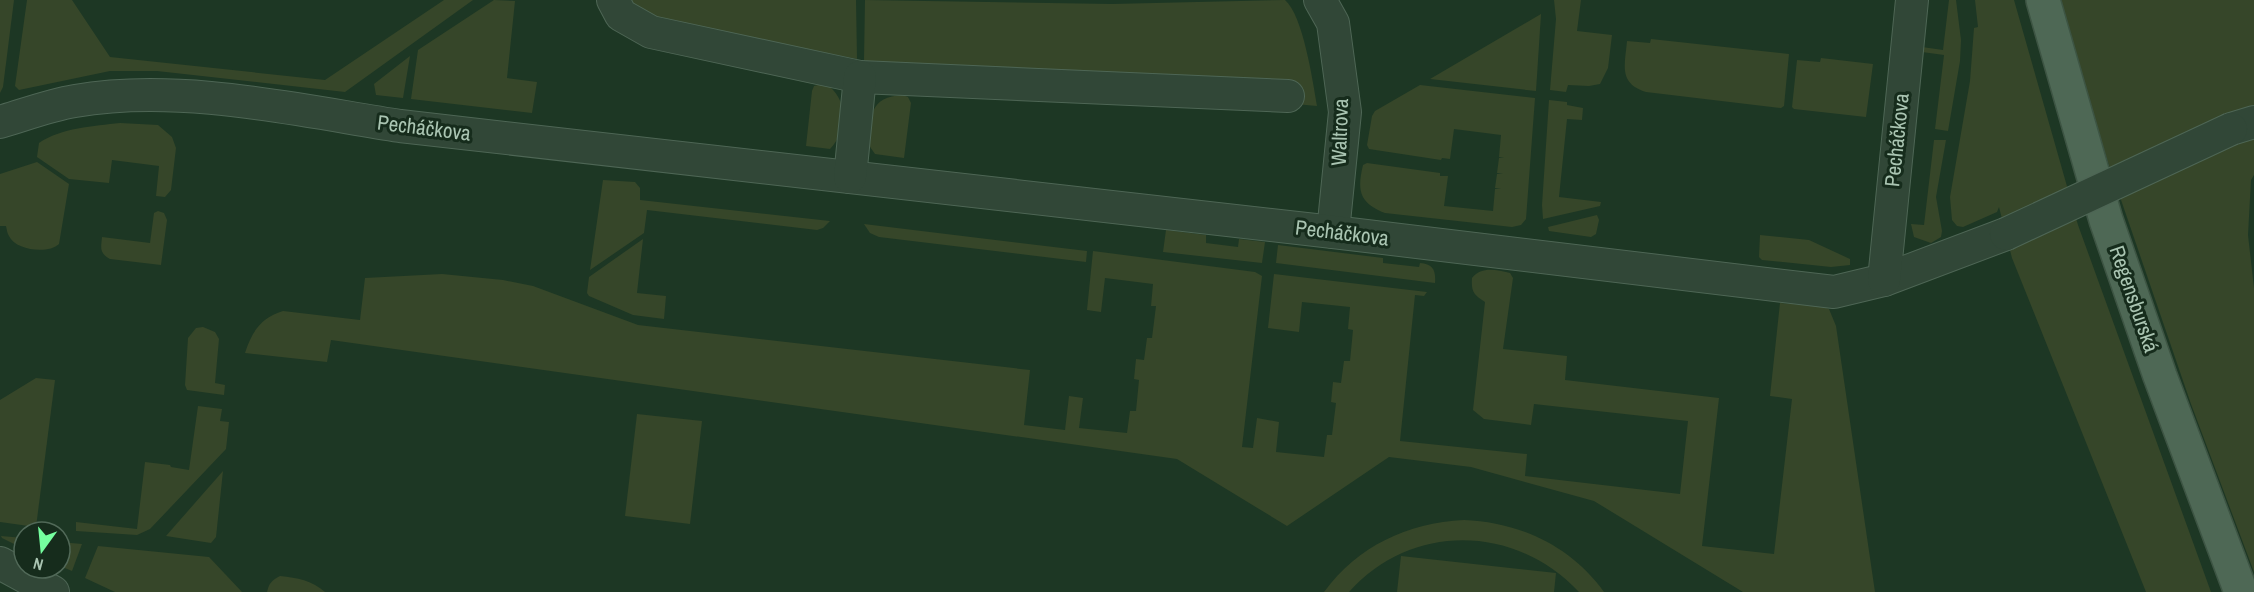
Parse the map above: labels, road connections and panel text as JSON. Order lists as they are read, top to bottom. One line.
{"streets":{"main road":["Regensburská"],"street":["Pecháčkova","Waltrova"]},"crossings":[["Pecháčkova","Waltrova"]],"north":"bottom"}
